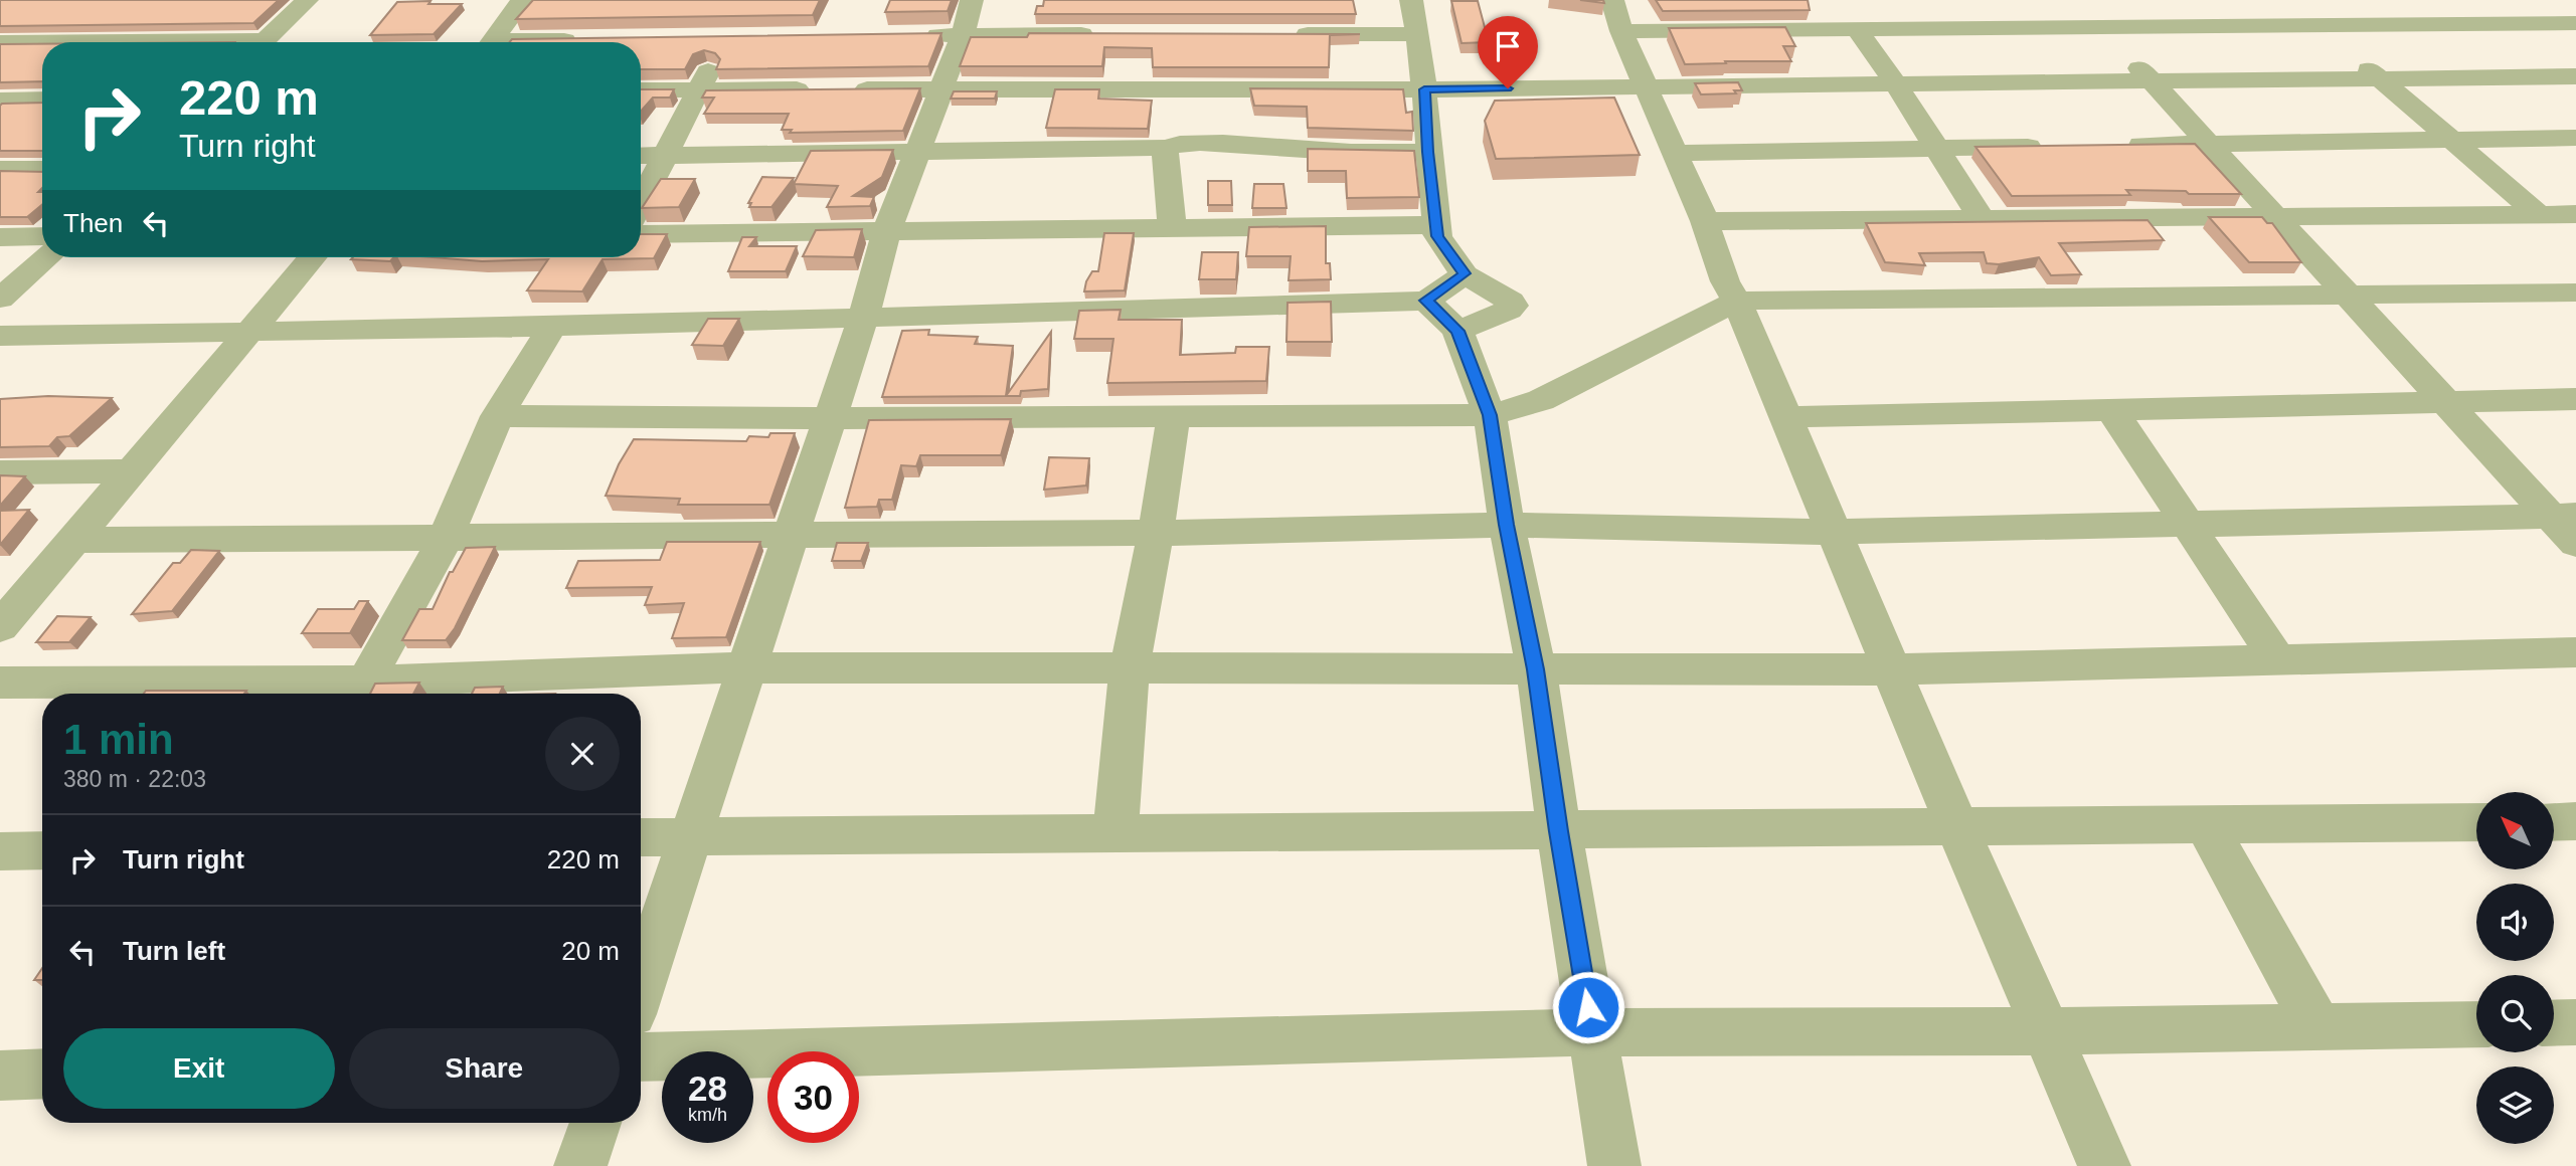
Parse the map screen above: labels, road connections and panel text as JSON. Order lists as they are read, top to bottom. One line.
{"north":"top left","page":{"turn":["220 m","Turn right"],"then":"Then","heading":["1 min","380 m · 22:03"],"list":[{"name":"Turn right","value":"220 m"},{"name":"Turn left","value":"20 m"}],"buttons":["Exit","Share"],"speed":"28 km/h","limit":"30"}}
